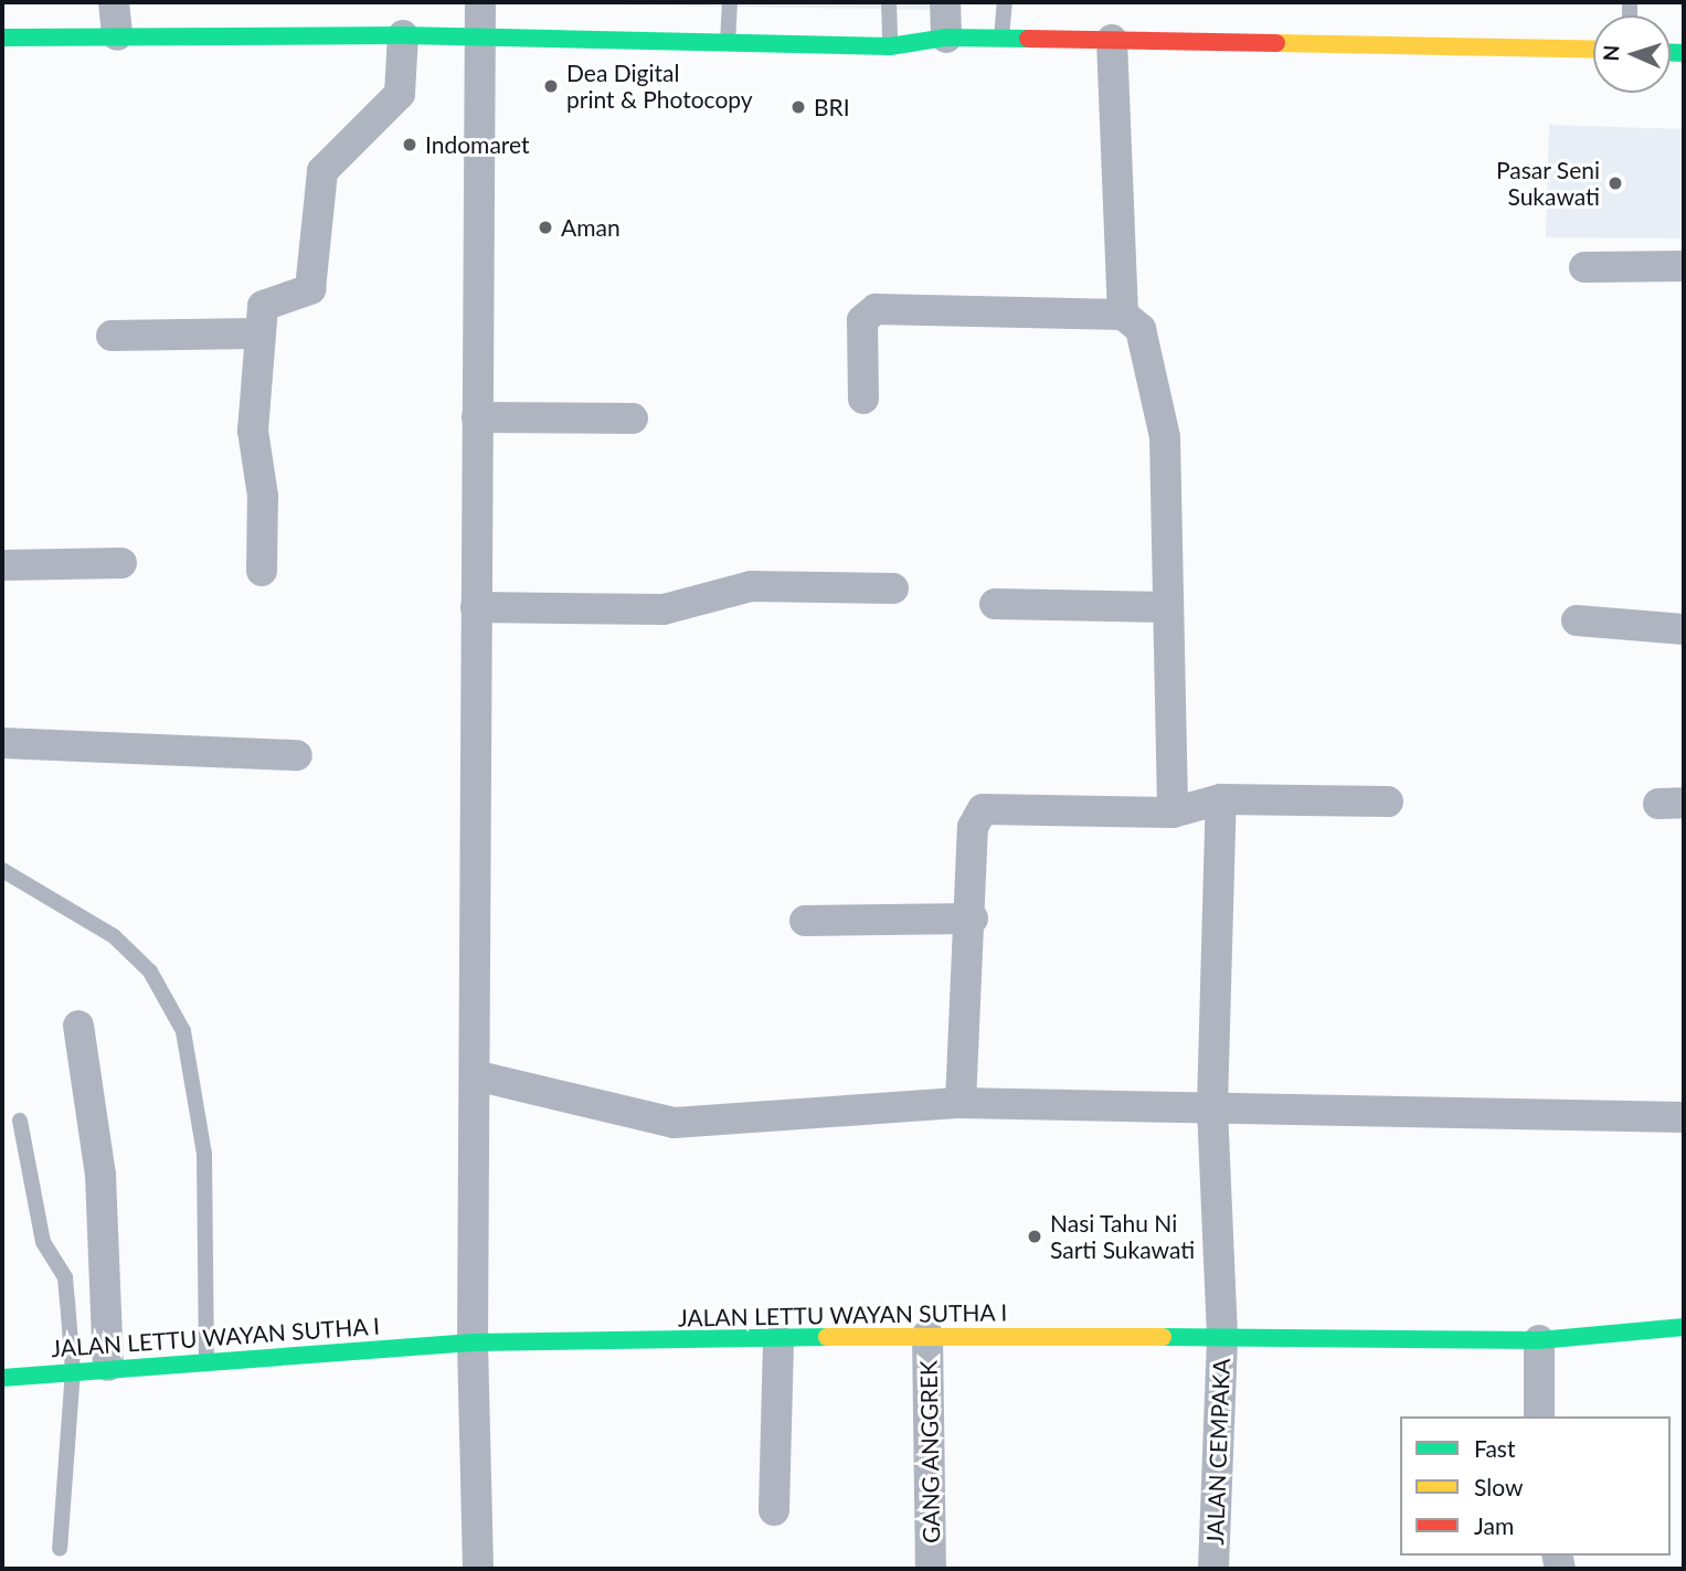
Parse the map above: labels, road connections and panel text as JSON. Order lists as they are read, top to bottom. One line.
{"streets":{"main road":["JALAN LETTU WAYAN SUTHA I"],"street":["GANG ANGGREK","JALAN CEMPAKA"]},"crossings":[["JALAN LETTU WAYAN SUTHA I","GANG ANGGREK"],["JALAN LETTU WAYAN SUTHA I","JALAN CEMPAKA"]],"places":["Dea Digital print & Photocopy","BRI","Indomaret","Pasar Seni Sukawati","Aman","Nasi Tahu Ni Sarti Sukawati"],"legend":["Fast","Slow","Jam"],"north":"left"}
